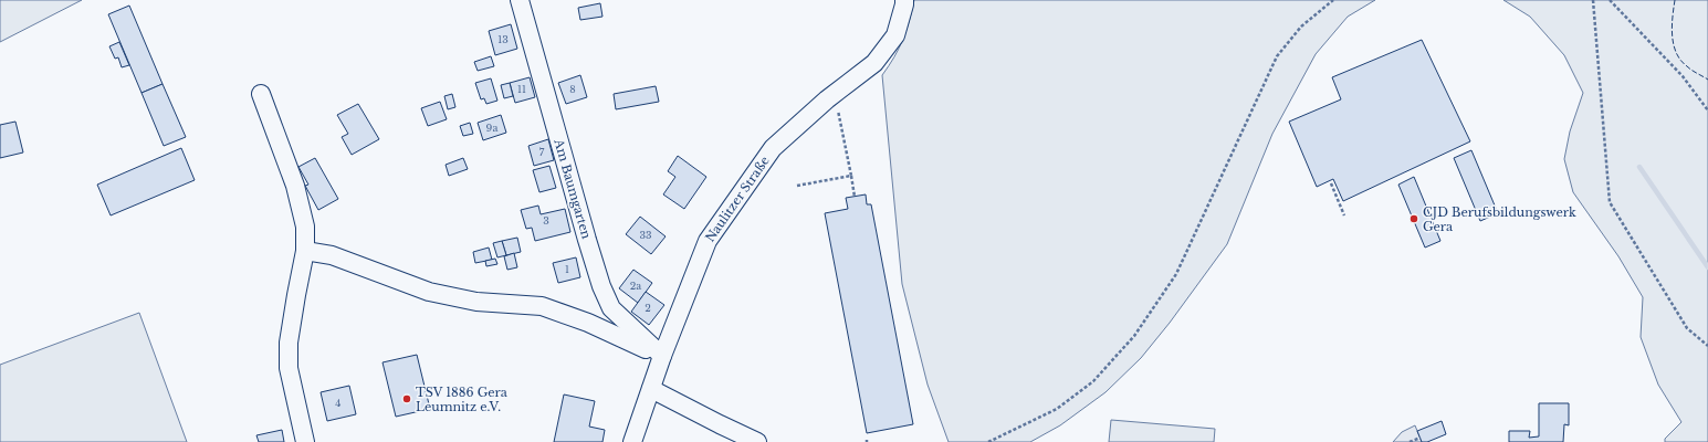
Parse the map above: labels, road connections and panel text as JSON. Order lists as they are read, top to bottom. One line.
{"streets":{"street":["Am Baumgarten","Naulitzer Straße"]},"crossings":[["Am Baumgarten","Naulitzer Straße"]],"places":["CJD Berufsbildungswerk Gera","TSV 1886 Gera Leumnitz e.V."],"house_numbers":["13","11","8","9a","7","3","33","1","2a","2","4"]}
